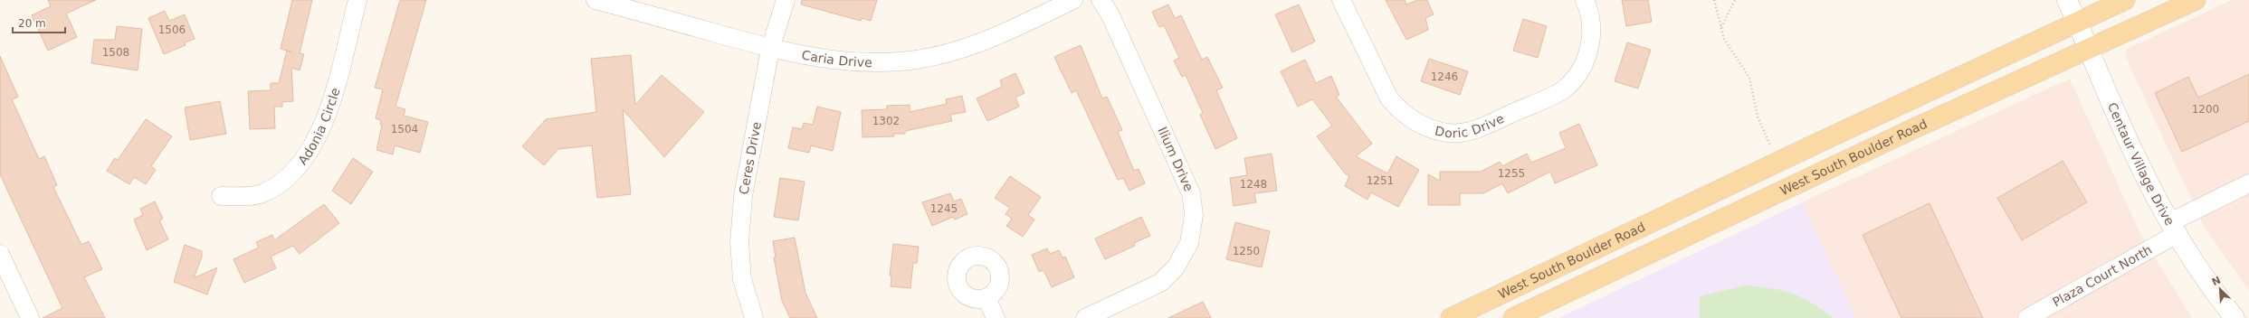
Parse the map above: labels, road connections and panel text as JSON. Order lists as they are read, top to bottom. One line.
{"streets":{"main road":["West South Boulder Road"],"street":["Caria Drive","Doric Drive","Adonia Circle","Ceres Drive","Ilium Drive","Centaur Village Drive","Plaza Court North"]},"crossings":[["Caria Drive","Ceres Drive"],["West South Boulder Road","Centaur Village Drive"],["Centaur Village Drive","Plaza Court North"]],"house_numbers":["1506","1508","1246","1200","1302","1504","1255","1251","1248","1245","1250"],"scale_bar":"20 m","north":"top left"}
